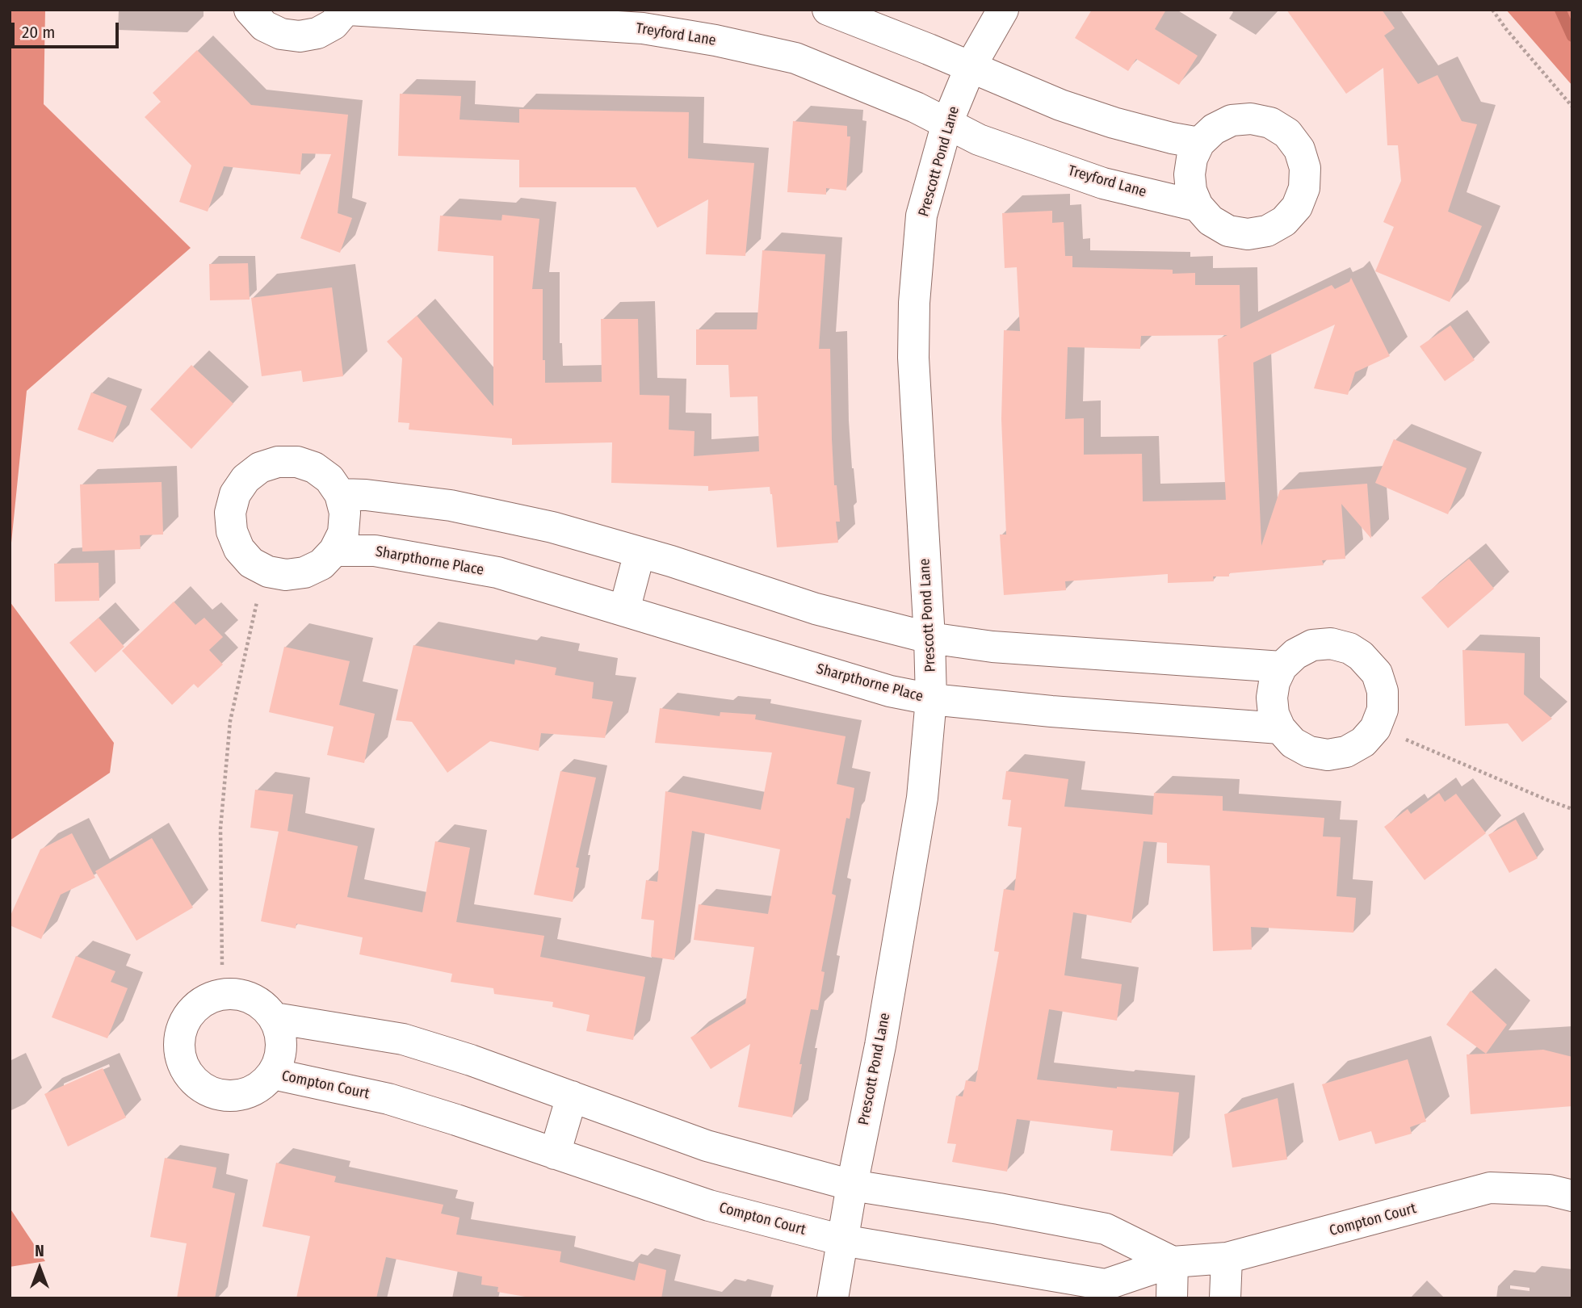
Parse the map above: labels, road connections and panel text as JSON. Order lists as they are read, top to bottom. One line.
{"streets":{"street":["Treyford Lane","Prescott Pond Lane","Sharpthorne Place","Compton Court"]},"crossings":[["Treyford Lane","Prescott Pond Lane"],["Prescott Pond Lane","Sharpthorne Place"],["Prescott Pond Lane","Compton Court"]],"scale_bar":"20 m","north":"top"}
